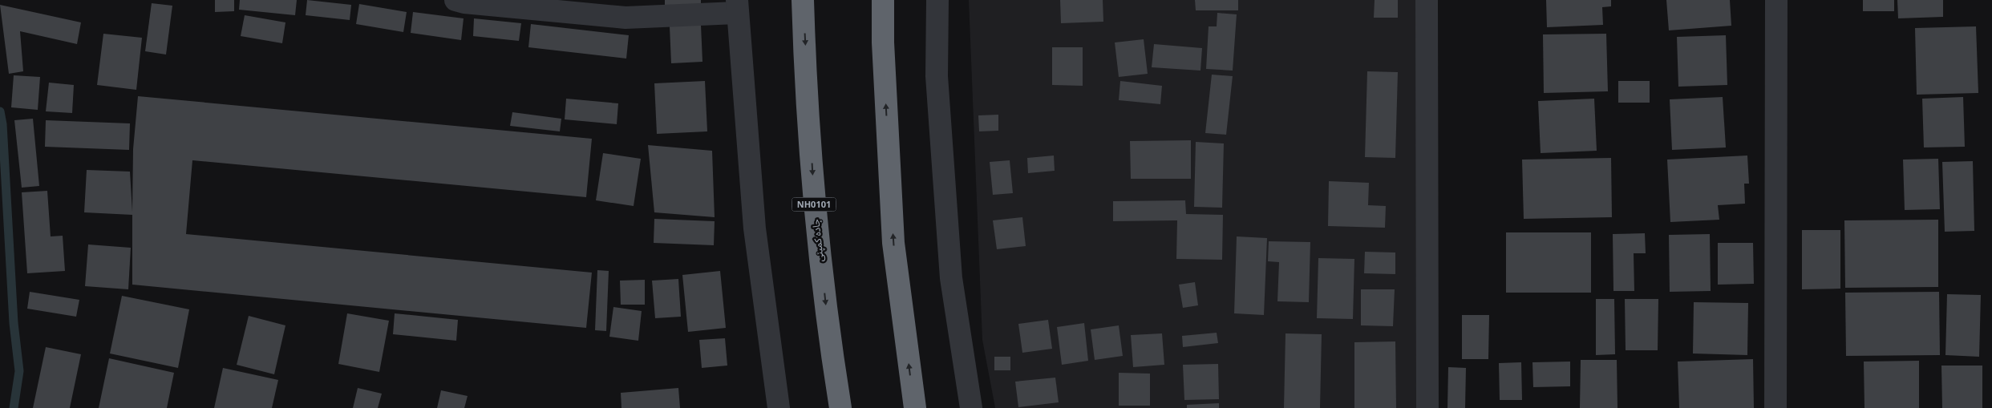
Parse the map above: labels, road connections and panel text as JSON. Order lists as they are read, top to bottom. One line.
{"streets":{"highway":["NH0101","جاده کمپنی"]}}
